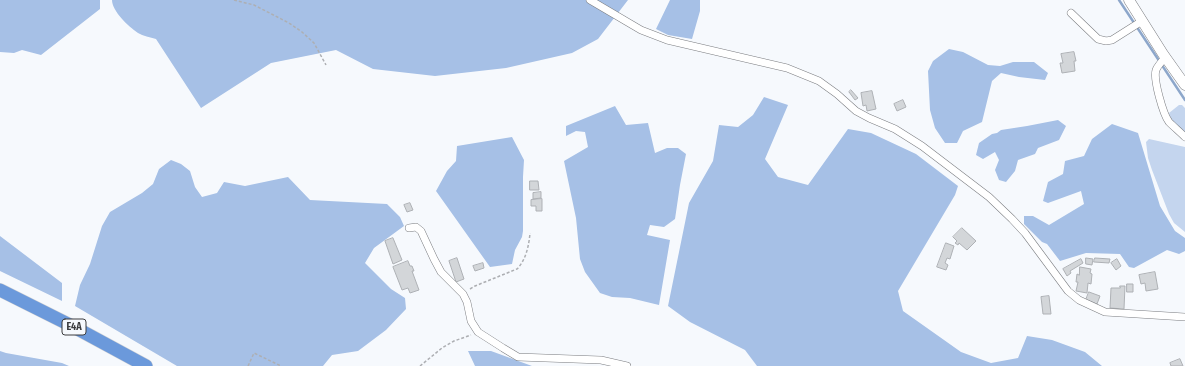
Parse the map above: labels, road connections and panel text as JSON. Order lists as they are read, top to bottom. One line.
{"streets":{"highway":["E4A"]}}
